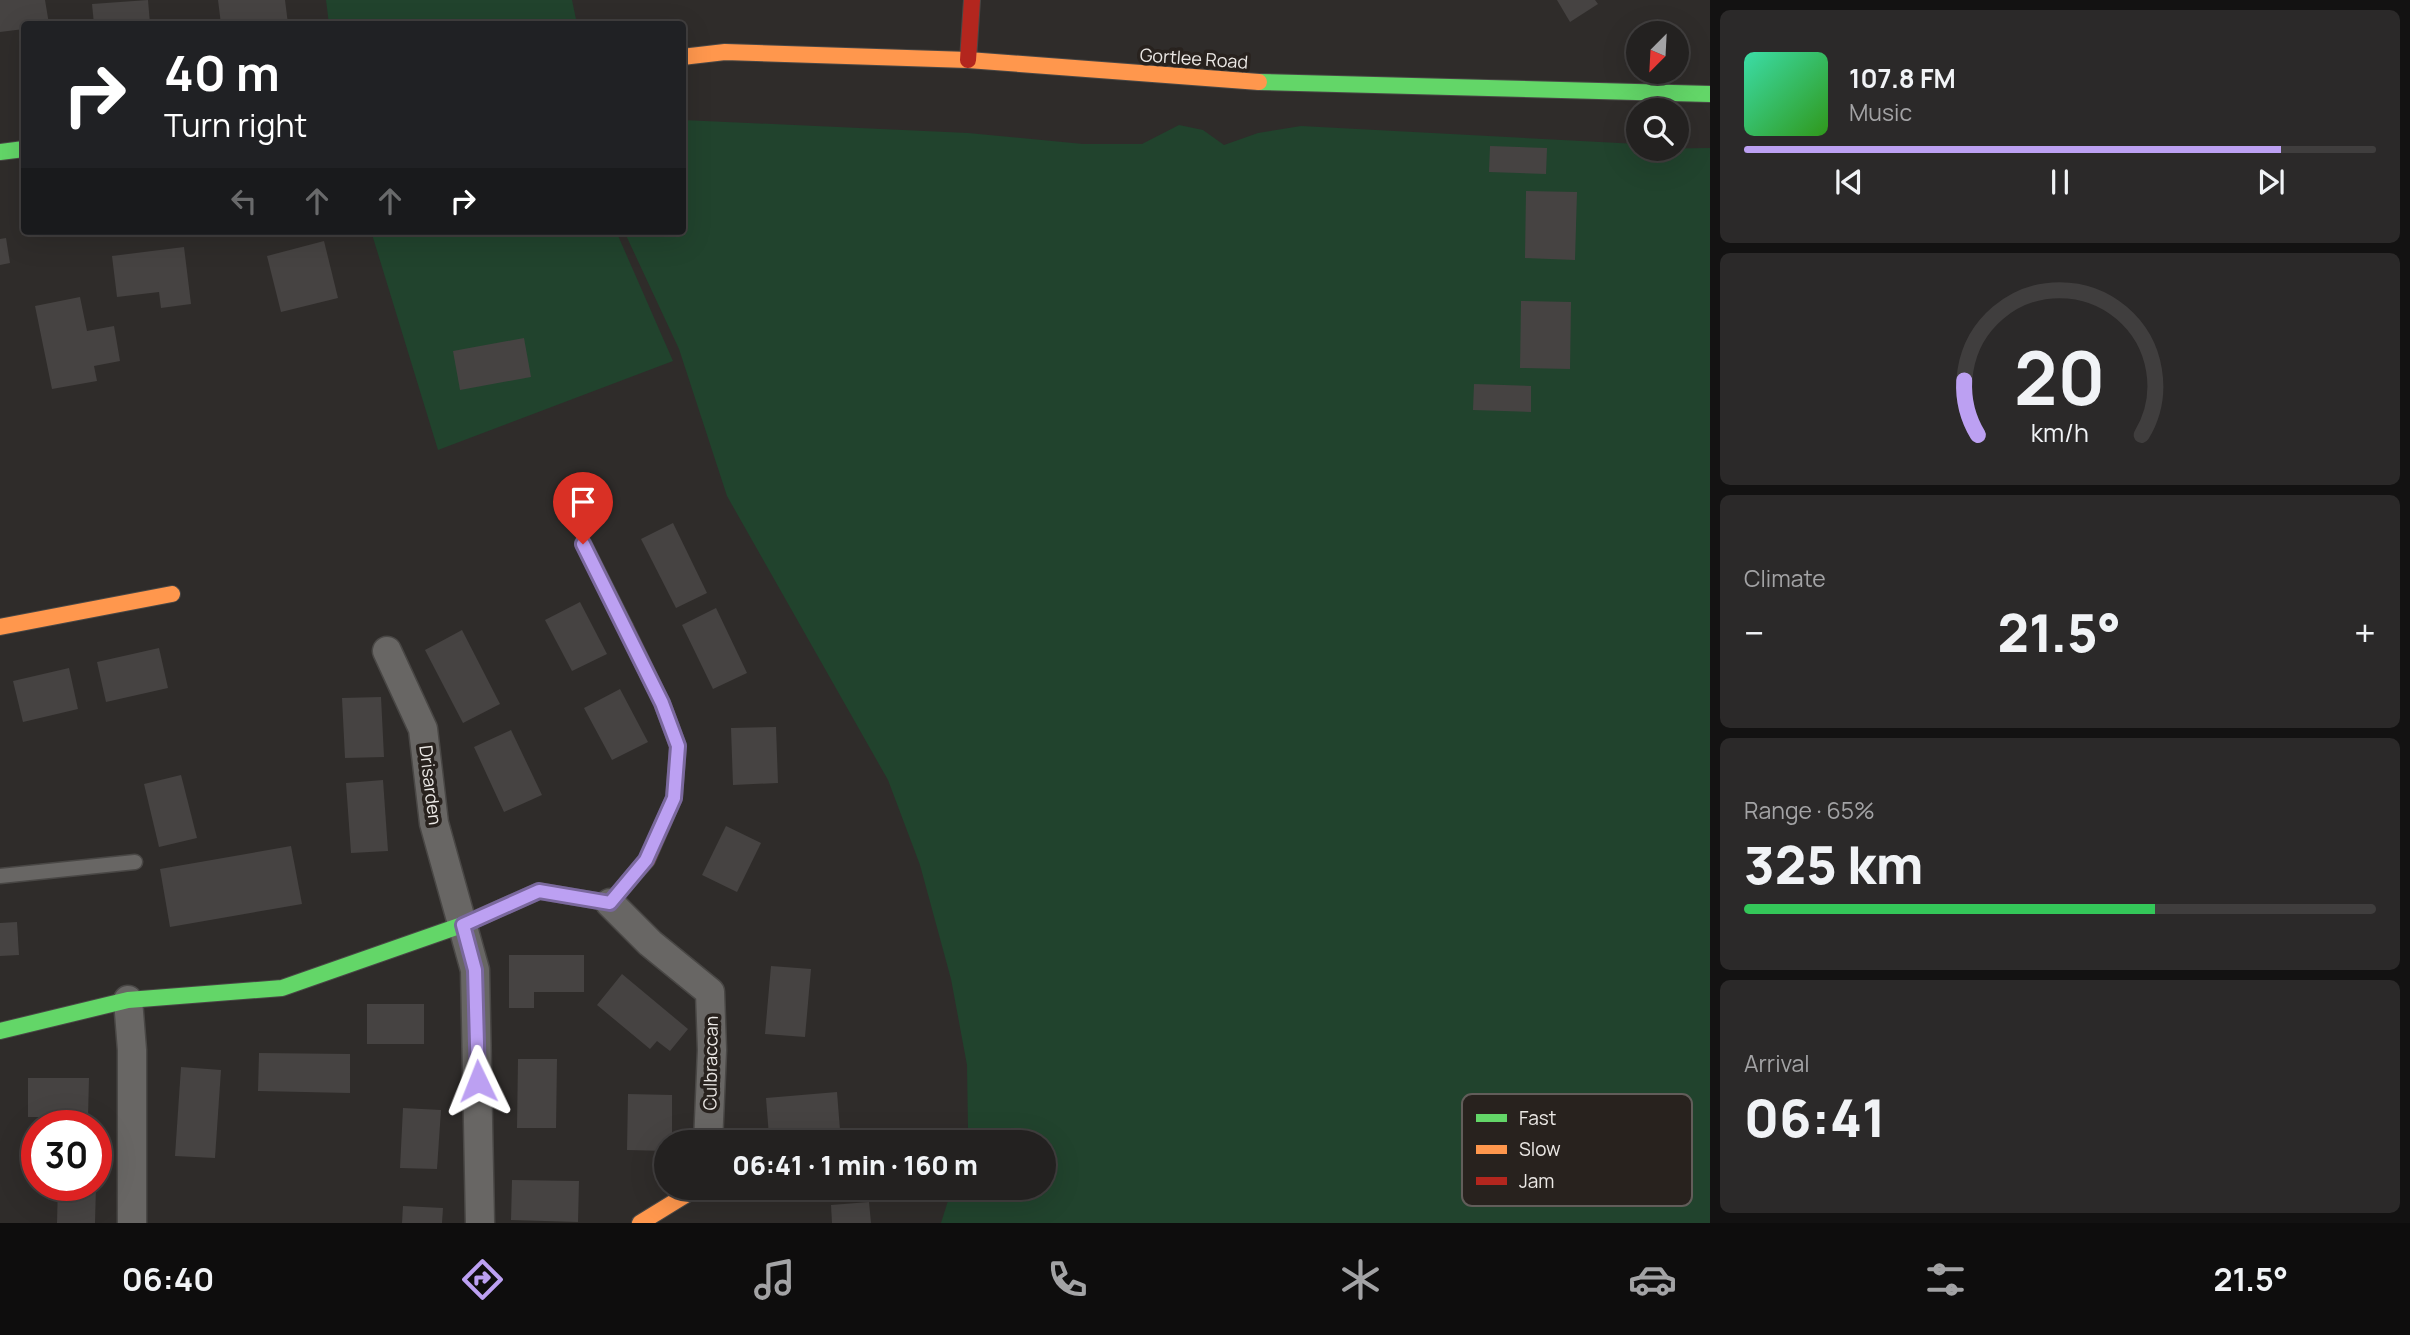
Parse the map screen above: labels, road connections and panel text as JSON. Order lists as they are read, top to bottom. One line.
{"streets":{"street":["Gortlee Road","Drisarden","Culbraccan"]},"legend":["Fast","Slow","Jam"],"north":"bottom left","page":{"turn":["40 m","Turn right"],"song":["107.8 FM","Music"],"tile":["Climate",["Range · 65%","325 km"],["Arrival","06:41"]],"heat":["−","21.5°","+"],"limit":"30","trip":"06:41 · 1 min · 160 m","tabs":["06:40","21.5°"],"gauge":["20","km/h"]}}
